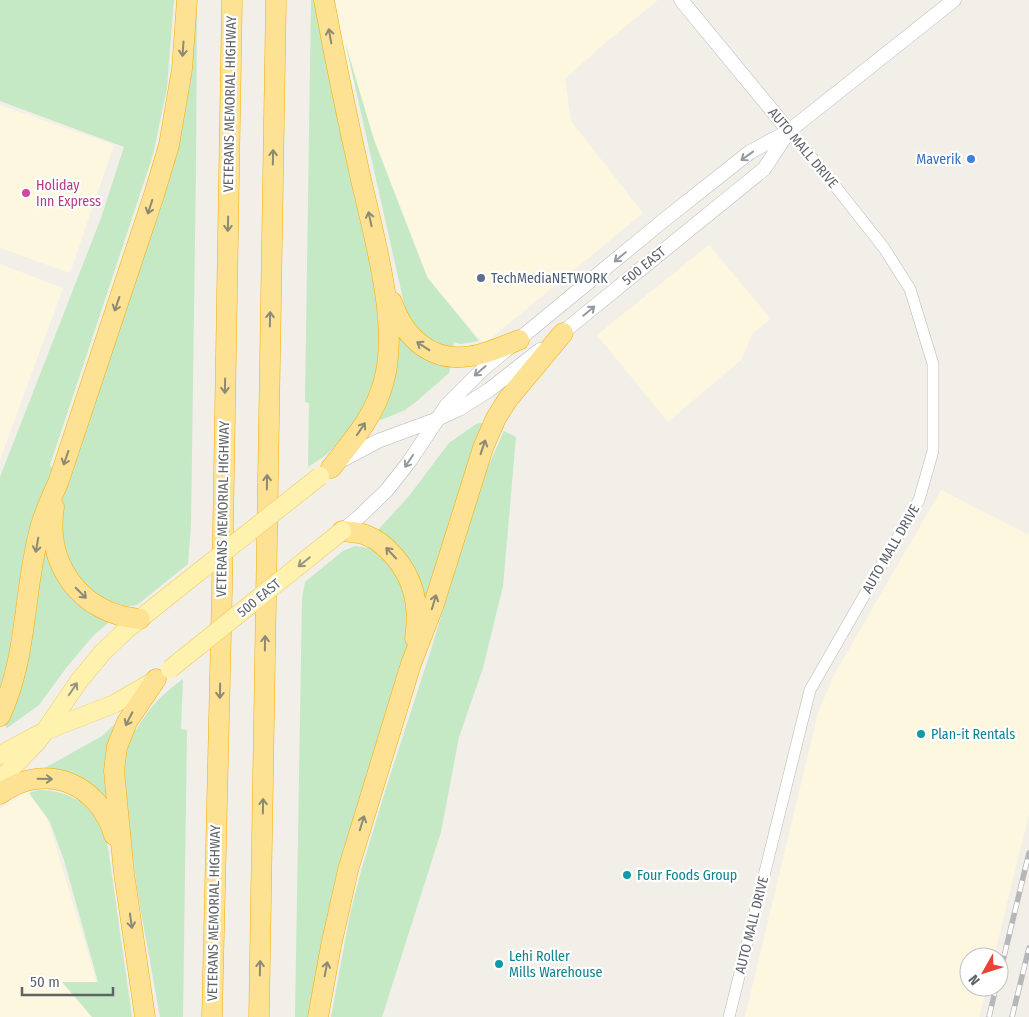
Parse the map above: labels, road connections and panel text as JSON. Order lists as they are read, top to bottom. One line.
{"streets":{"highway":["VETERANS MEMORIAL HIGHWAY"],"main road":["500 EAST"],"street":["AUTO MALL DRIVE"]},"crossings":[["AUTO MALL DRIVE","500 EAST"]],"places":["Maverik","Holiday Inn Express","TechMediaNETWORK","Plan-it Rentals","Four Foods Group","Lehi Roller Mills Warehouse"],"scale_bar":"50 m","north":"bottom left"}
